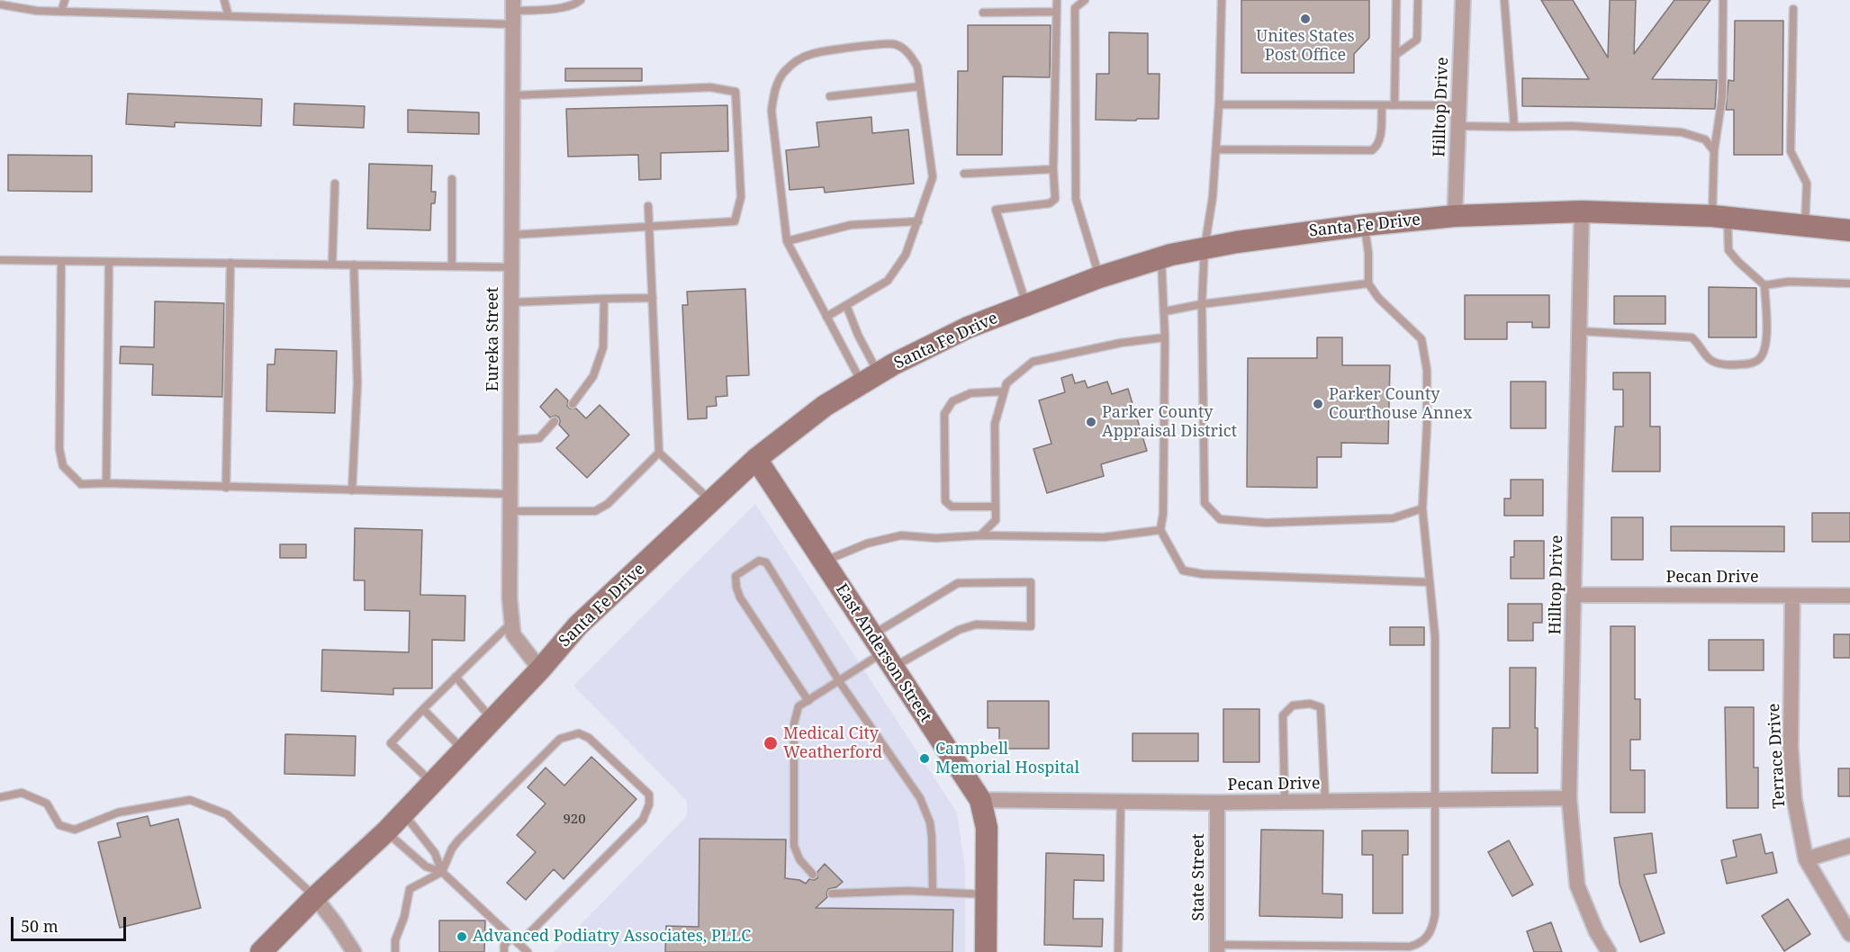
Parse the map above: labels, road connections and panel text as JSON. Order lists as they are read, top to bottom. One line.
{"streets":{"main road":["Santa Fe Drive","East Anderson Street"],"street":["Hilltop Drive","Eureka Street","Pecan Drive","Terrace Drive","State Street"]},"crossings":[["Hilltop Drive","Santa Fe Drive"],["Hilltop Drive","Pecan Drive"],["Santa Fe Drive","Eureka Street"],["Santa Fe Drive","East Anderson Street"],["Pecan Drive","East Anderson Street"],["Pecan Drive","Terrace Drive"],["Pecan Drive","State Street"]],"places":["Unites States Post Office","Parker County Courthouse Annex","Parker County Appraisal District","Medical City Weatherford","Campbell Memorial Hospital","Advanced Podiatry Associates, PLLC"],"house_numbers":["920"],"scale_bar":"50 m"}
